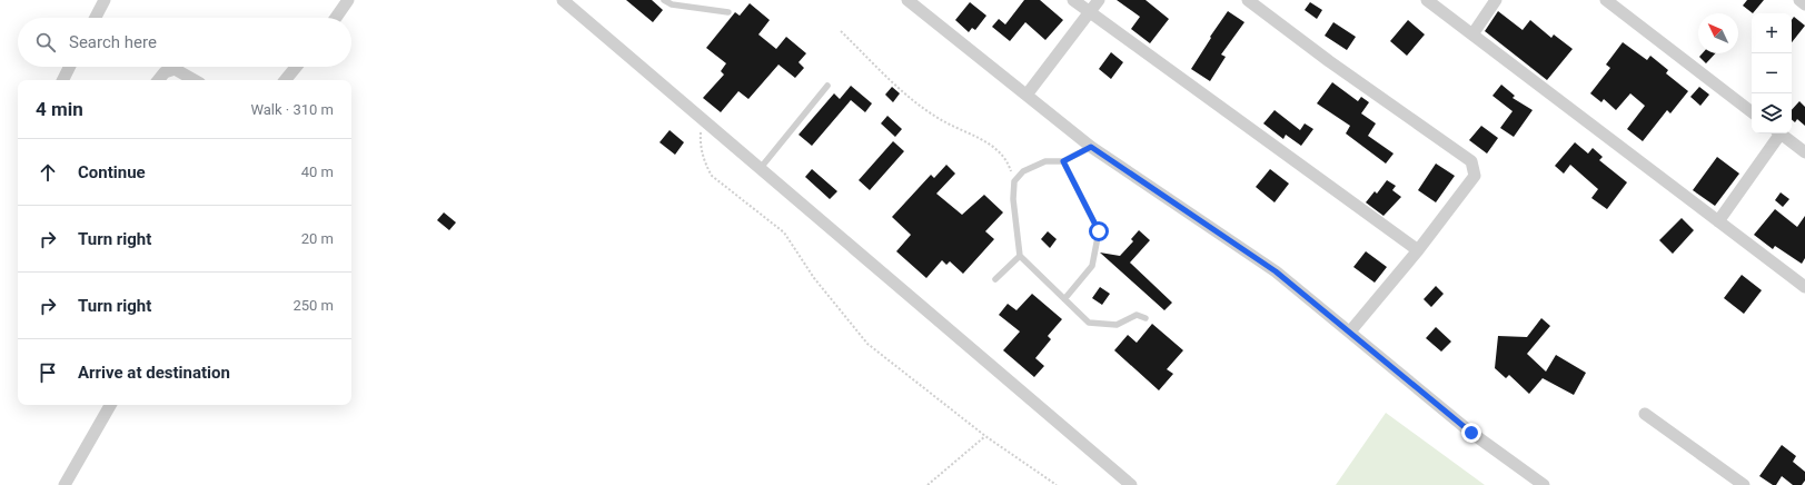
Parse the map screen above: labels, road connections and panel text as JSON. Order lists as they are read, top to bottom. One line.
{"north":"top left","page":{"map_buttons":["+","−"],"search":"Search here","heading":["4 min","Walk · 310 m"],"list":[["Continue","40 m"],["Turn right","20 m"],["Turn right","250 m"],"Arrive at destination"]}}
